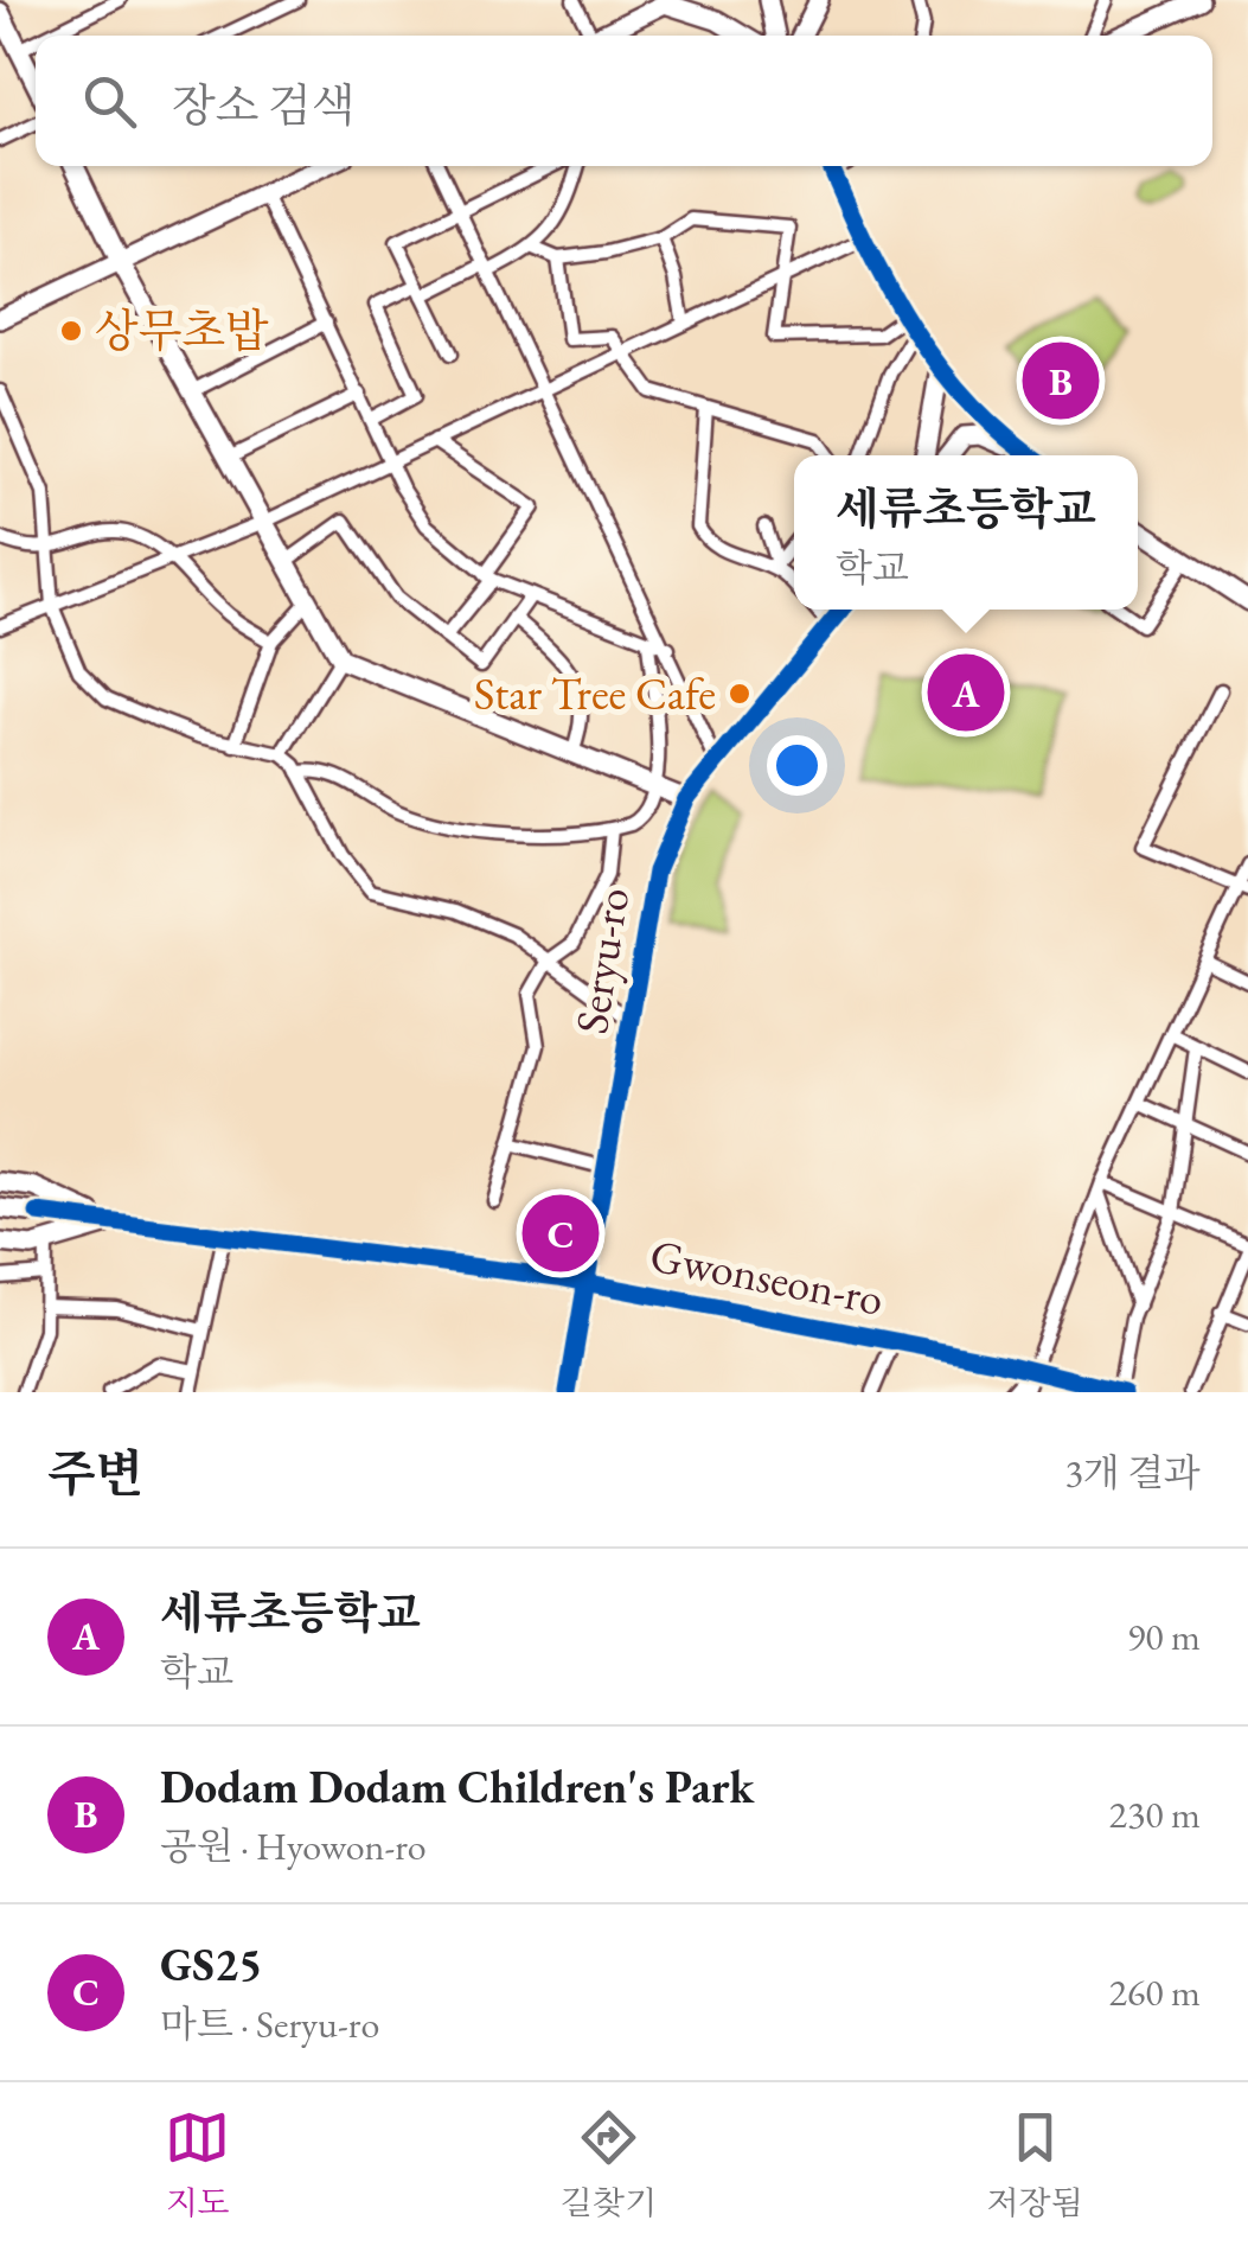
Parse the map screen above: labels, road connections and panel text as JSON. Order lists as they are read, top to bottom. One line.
{"streets":{"street":["Seryu-ro","Gwonseon-ro"]},"crossings":[["Seryu-ro","Gwonseon-ro"]],"places":["상무초밥","Star Tree Cafe"],"page":{"search":"장소 검색","pins":["B","A","C"],"popup":["세류초등학교","학교"],"heading":["주변","3개 결과"],"list":[{"mark":"A","name":"세류초등학교","note":"학교","value":"90 m"},{"mark":"B","name":"Dodam Dodam Children's Park","note":"공원 · Hyowon-ro","value":"230 m"},{"mark":"C","name":"GS25","note":"마트 · Seryu-ro","value":"260 m"}],"nav":["지도","길찾기","저장됨"]}}
